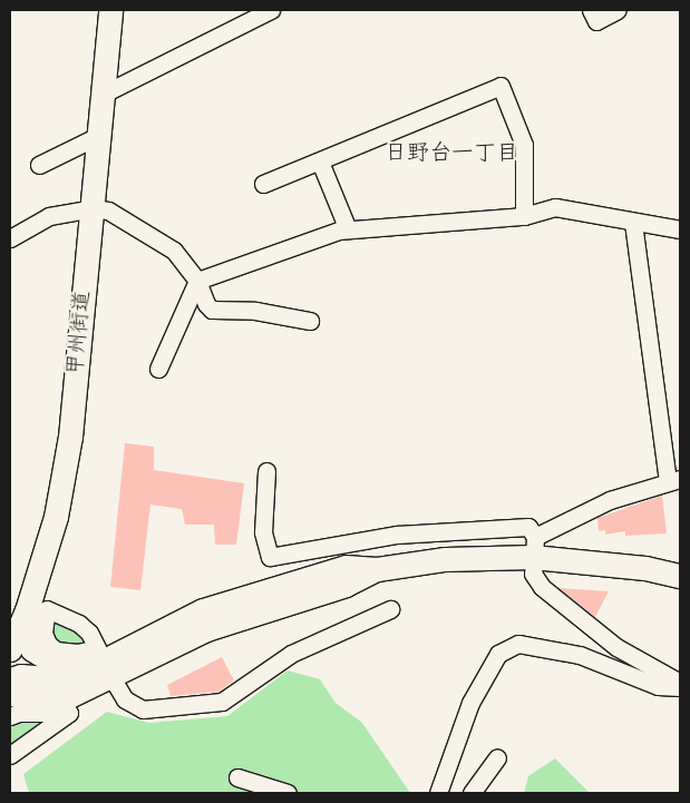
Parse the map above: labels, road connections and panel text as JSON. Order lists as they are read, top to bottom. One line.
{"streets":{"street":["甲州街道"]},"districts":["日野台一丁目"]}
